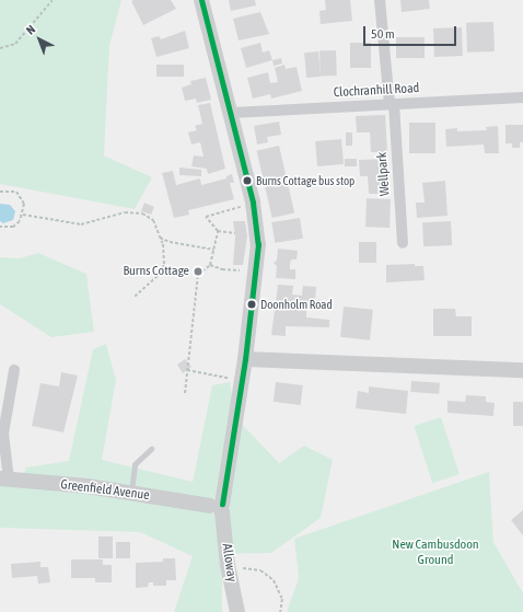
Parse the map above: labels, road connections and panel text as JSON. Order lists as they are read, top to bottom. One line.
{"streets":{"main road":["Greenfield Avenue","Alloway"],"street":["Clochranhill Road","Wellpark"]},"crossings":[["Clochranhill Road","Wellpark"],["Clochranhill Road","Alloway"],["Greenfield Avenue","Alloway"]],"parks":["New Cambusdoon Ground"],"places":["Burns Cottage bus stop","Burns Cottage","Doonholm Road"],"scale_bar":"50 m","north":"top left"}
